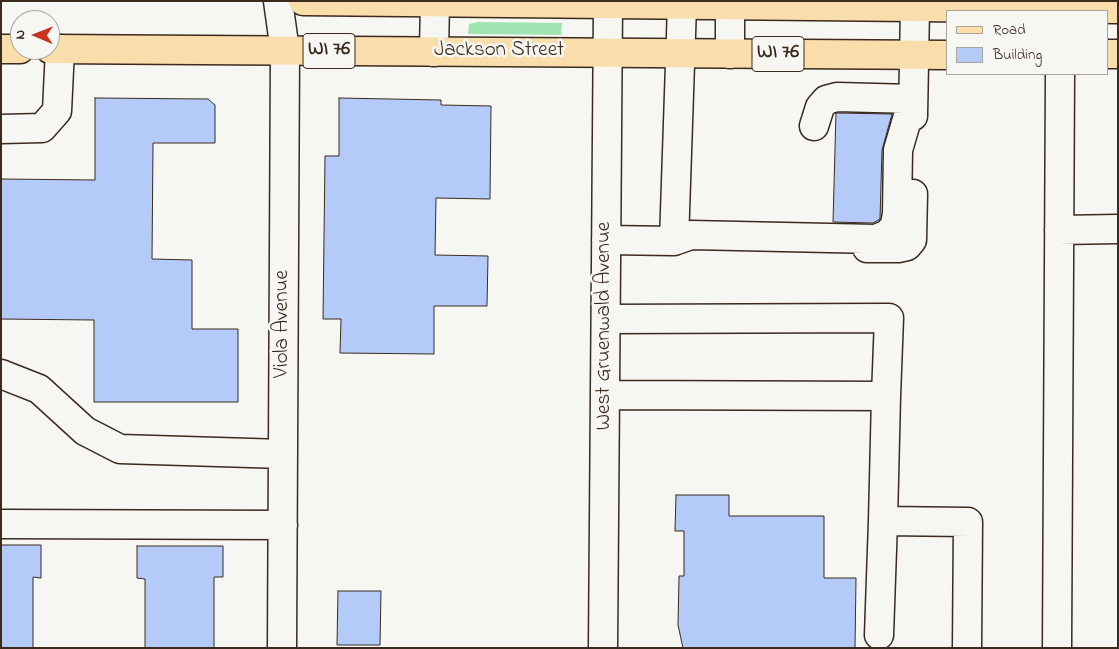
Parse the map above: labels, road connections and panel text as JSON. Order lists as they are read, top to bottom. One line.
{"streets":{"main road":["WI 76","Jackson Street"],"street":["Viola Avenue","West Gruenwald Avenue"]},"crossings":[["WI 76","West Gruenwald Avenue"],["Jackson Street","Viola Avenue"],["Jackson Street","West Gruenwald Avenue"]],"legend":["Road","Building"],"north":"left"}
